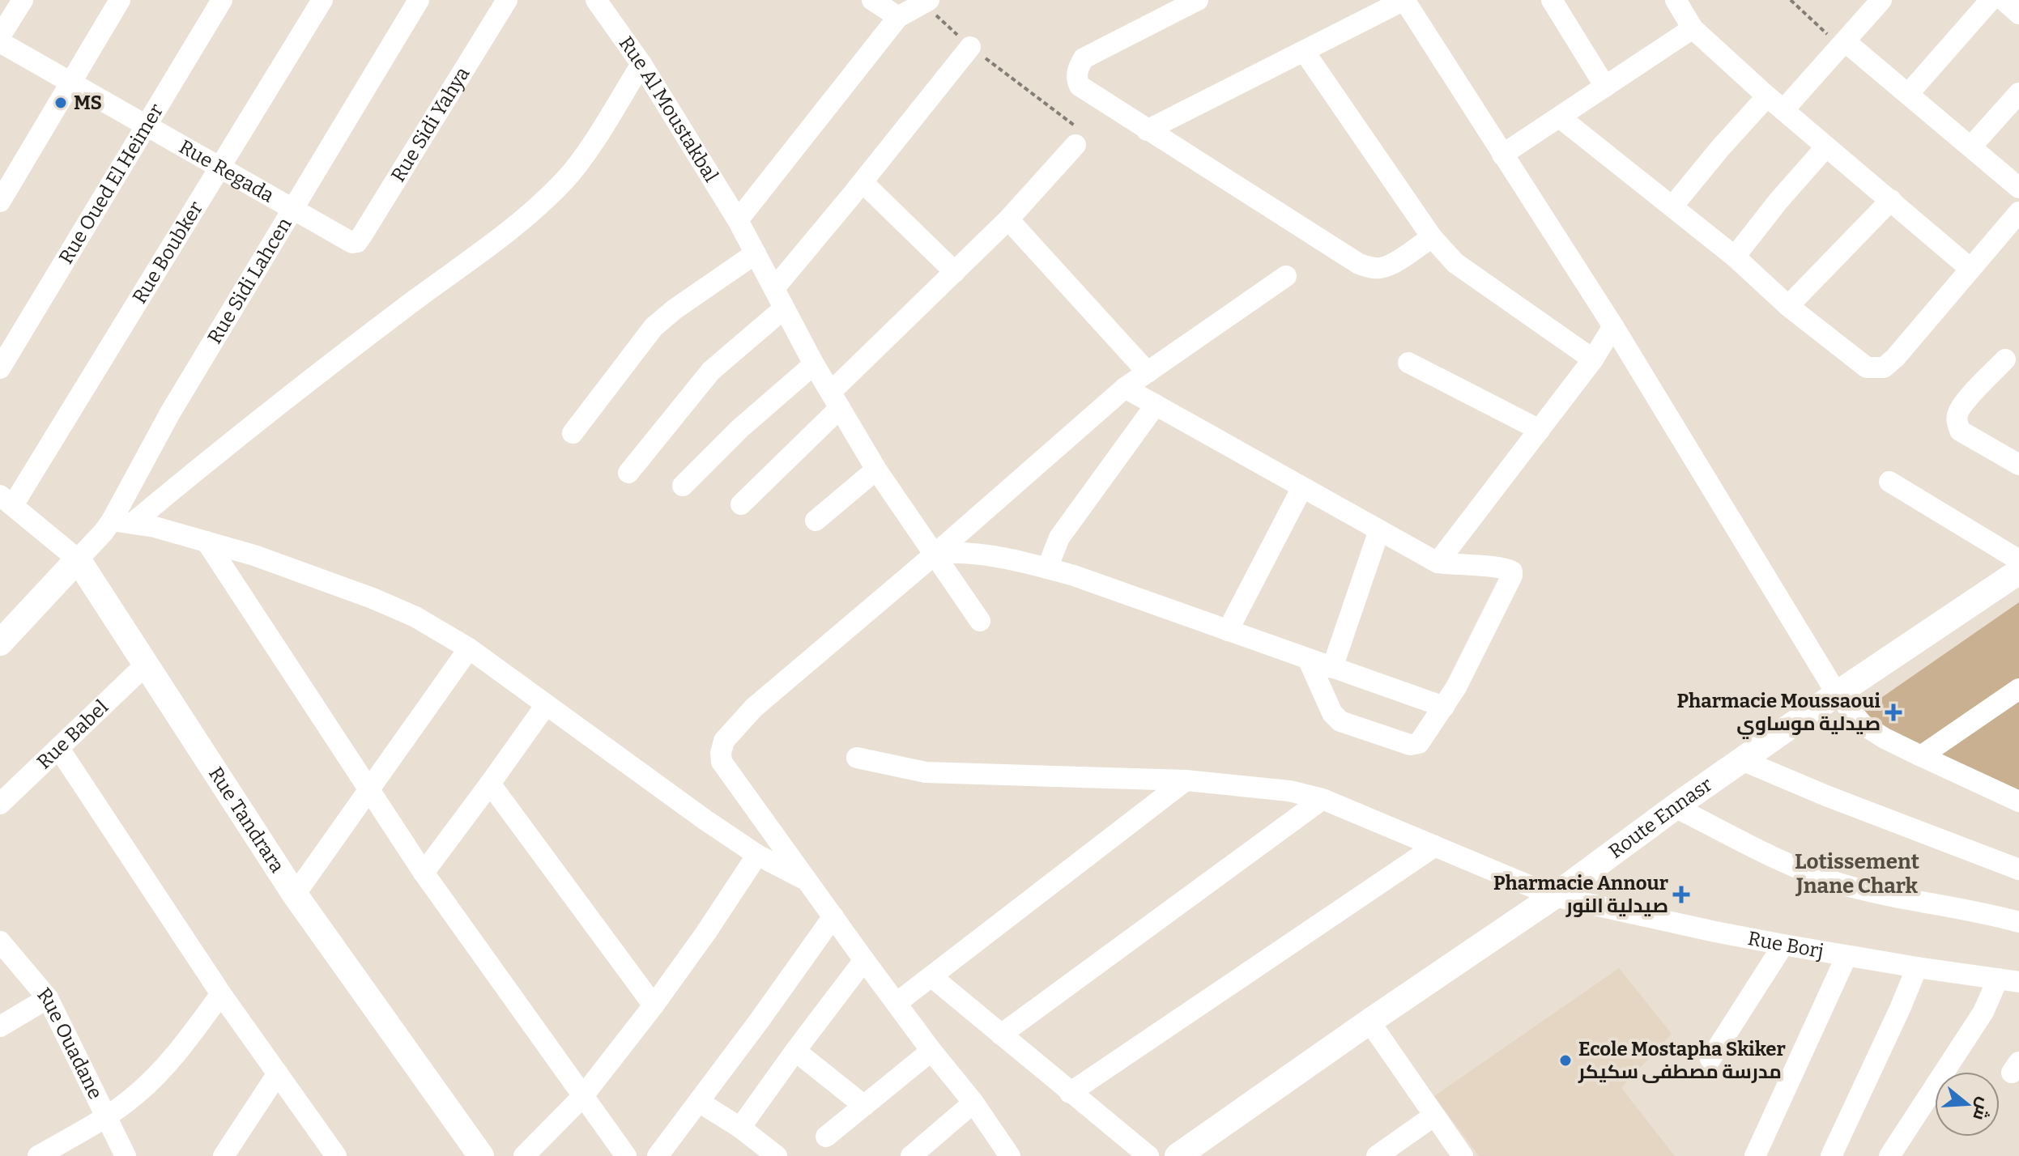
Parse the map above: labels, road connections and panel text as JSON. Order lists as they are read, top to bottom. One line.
{"streets":{"main road":["Route Ennasr","Rue Tandrara"],"street":["Rue Al Moustakbal","Rue Sidi Yahya","Rue Regada","Rue Oued El Heimer","Rue Boubker","Rue Sidi Lahcen","Rue Babel","Rue Borj","Rue Ouadane"]},"crossings":[["Rue Sidi Yahya","Rue Regada"],["Rue Regada","Rue Oued El Heimer"],["Rue Regada","Rue Boubker"],["Rue Regada","Rue Sidi Lahcen"],["Rue Boubker","Rue Tandrara"],["Rue Sidi Lahcen","Rue Tandrara"],["Rue Babel","Rue Tandrara"],["Route Ennasr","Rue Borj"]],"districts":["Lotissement Jnane Chark"],"places":{"other":["MS","Ecole Mostapha Skiker مدرسة مصطفى سكيكر"],"health":["Pharmacie Moussaoui صيدلية موساوي","Pharmacie Annour صيدلية النور"]},"north":"right"}
